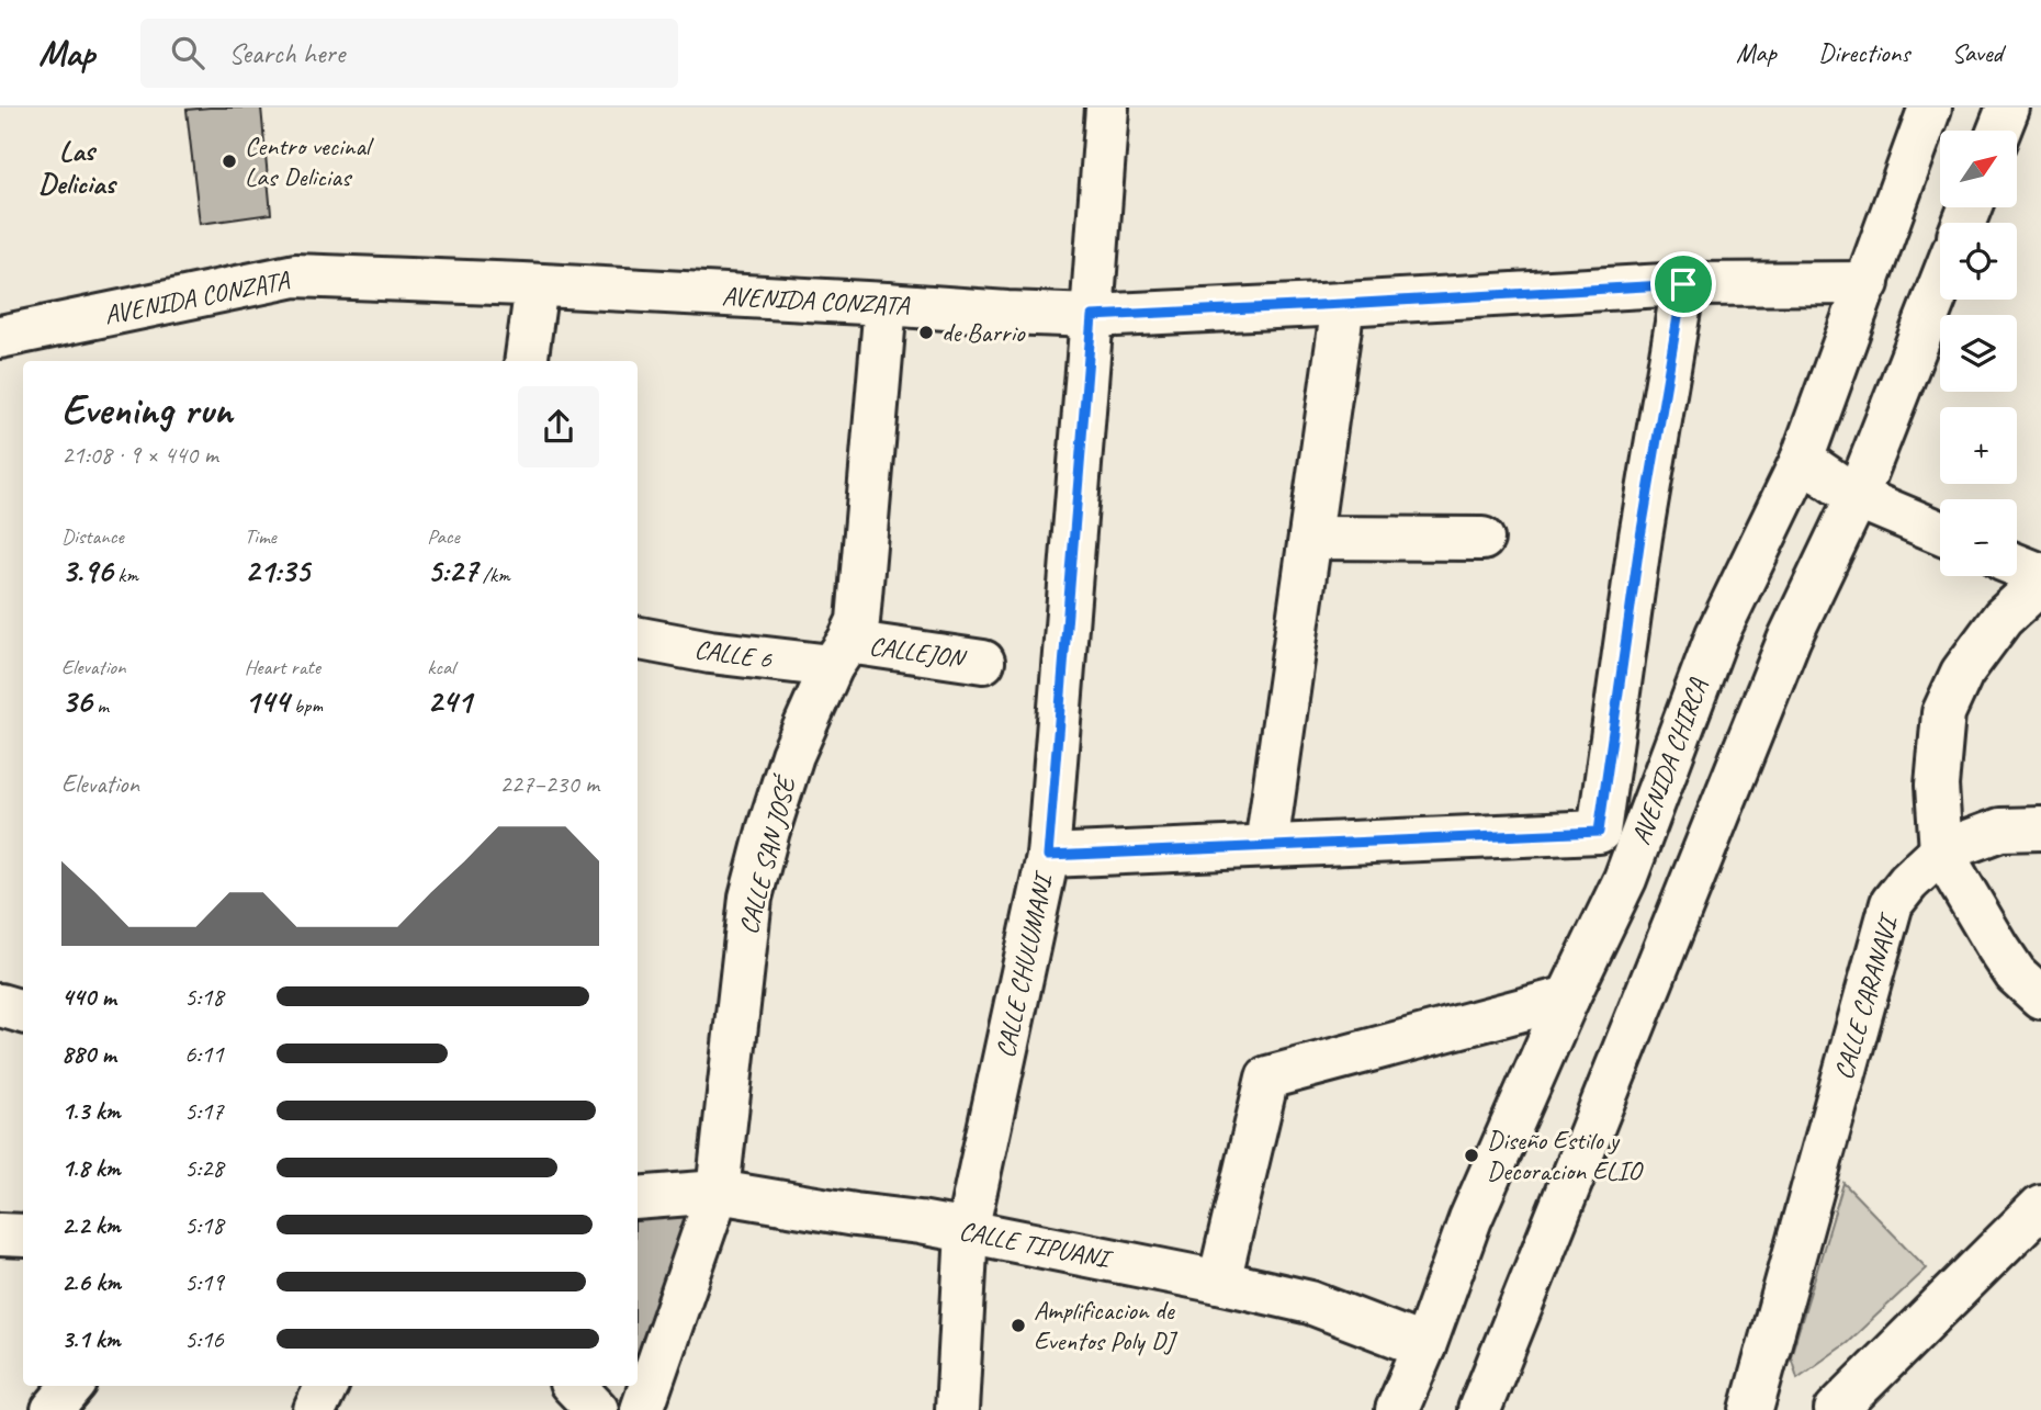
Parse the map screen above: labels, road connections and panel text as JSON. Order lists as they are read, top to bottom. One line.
{"streets":{"street":["AVENIDA CONZATA","CALLEJON","CALLE 6","AVENIDA CHIRCA","CALLE SAN JOSÉ","CALLE CHULUMANI","CALLE CARANAVI","CALLE TIPUANI"]},"crossings":[["AVENIDA CONZATA","AVENIDA CHIRCA"],["AVENIDA CONZATA","CALLE SAN JOSÉ"],["AVENIDA CONZATA","CALLE CHULUMANI"],["CALLEJON","CALLE 6"],["CALLEJON","CALLE SAN JOSÉ"],["CALLE 6","CALLE SAN JOSÉ"],["AVENIDA CHIRCA","CALLE TIPUANI"],["CALLE SAN JOSÉ","CALLE TIPUANI"],["CALLE CHULUMANI","CALLE TIPUANI"]],"districts":["Las Delicias"],"places":["Centro vecinal Las Delicias","de Barrio","Diseño Estilo y Decoracion ELIO","Amplificacion de Eventos Poly DJ"],"north":"top right","page":{"header":"Map","search":"Search here","nav":["Map","Directions","Saved"],"map_buttons":["+","−"],"heading":["Evening run","21:08 · 9 × 440 m"],"stats":[["Distance","3.96 km"],["Time","21:35"],["Pace","5:27 /km"],["Elevation","36 m"],["Heart rate","144 bpm"],["kcal","241"]],"chart":["Elevation","227–230 m"],"list":[{"name":"440 m","note":"5:18"},{"name":"880 m","note":"6:11"},{"name":"1.3 km","note":"5:17"},{"name":"1.8 km","note":"5:28"},{"name":"2.2 km","note":"5:18"},{"name":"2.6 km","note":"5:19"},{"name":"3.1 km","note":"5:16"}]}}
